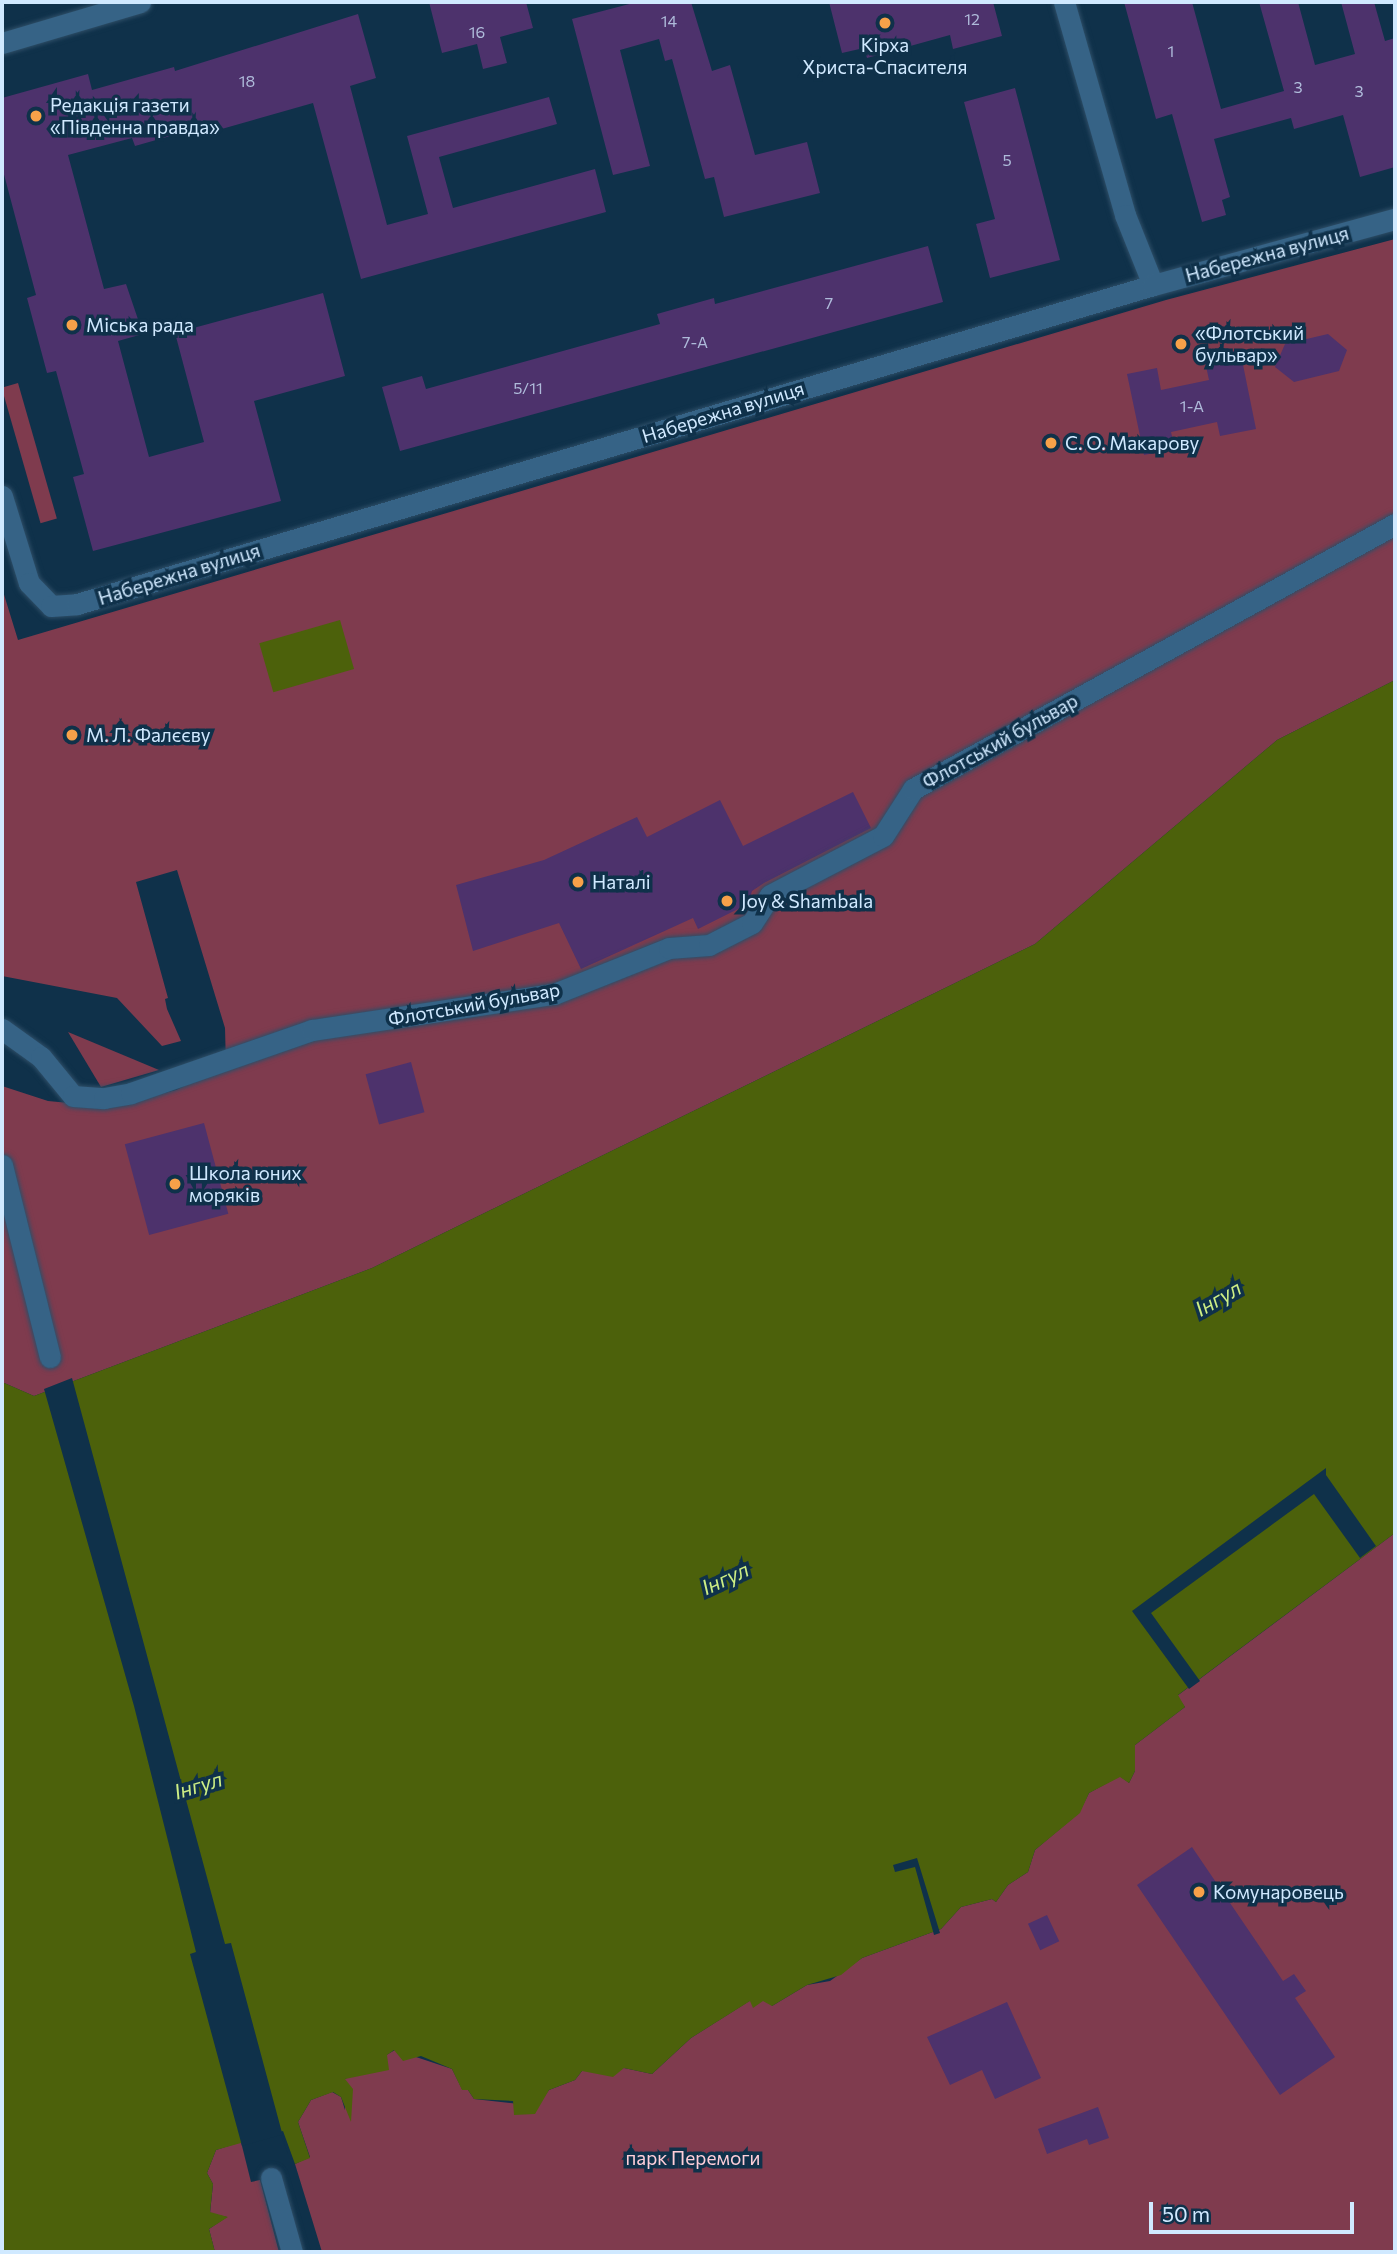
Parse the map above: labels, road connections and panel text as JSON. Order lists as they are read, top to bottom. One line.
{"streets":{"street":["Набережна вулиця","Флотський бульвар"]},"water":["Інгул"],"parks":["парк Перемоги"],"places":["Кірха Христа-Спасителя","Редакція газети «Південна правда»","Міська рада","«Флотський бульвар»","С. О. Макарову","М. Л. Фалєєву","Наталі","Joy & Shambala","Школа юних моряків","Комунаровець"],"house_numbers":["12","14","16","1","18","3","3","5","7","7-А","5/11","1-А"],"scale_bar":"50 m"}
